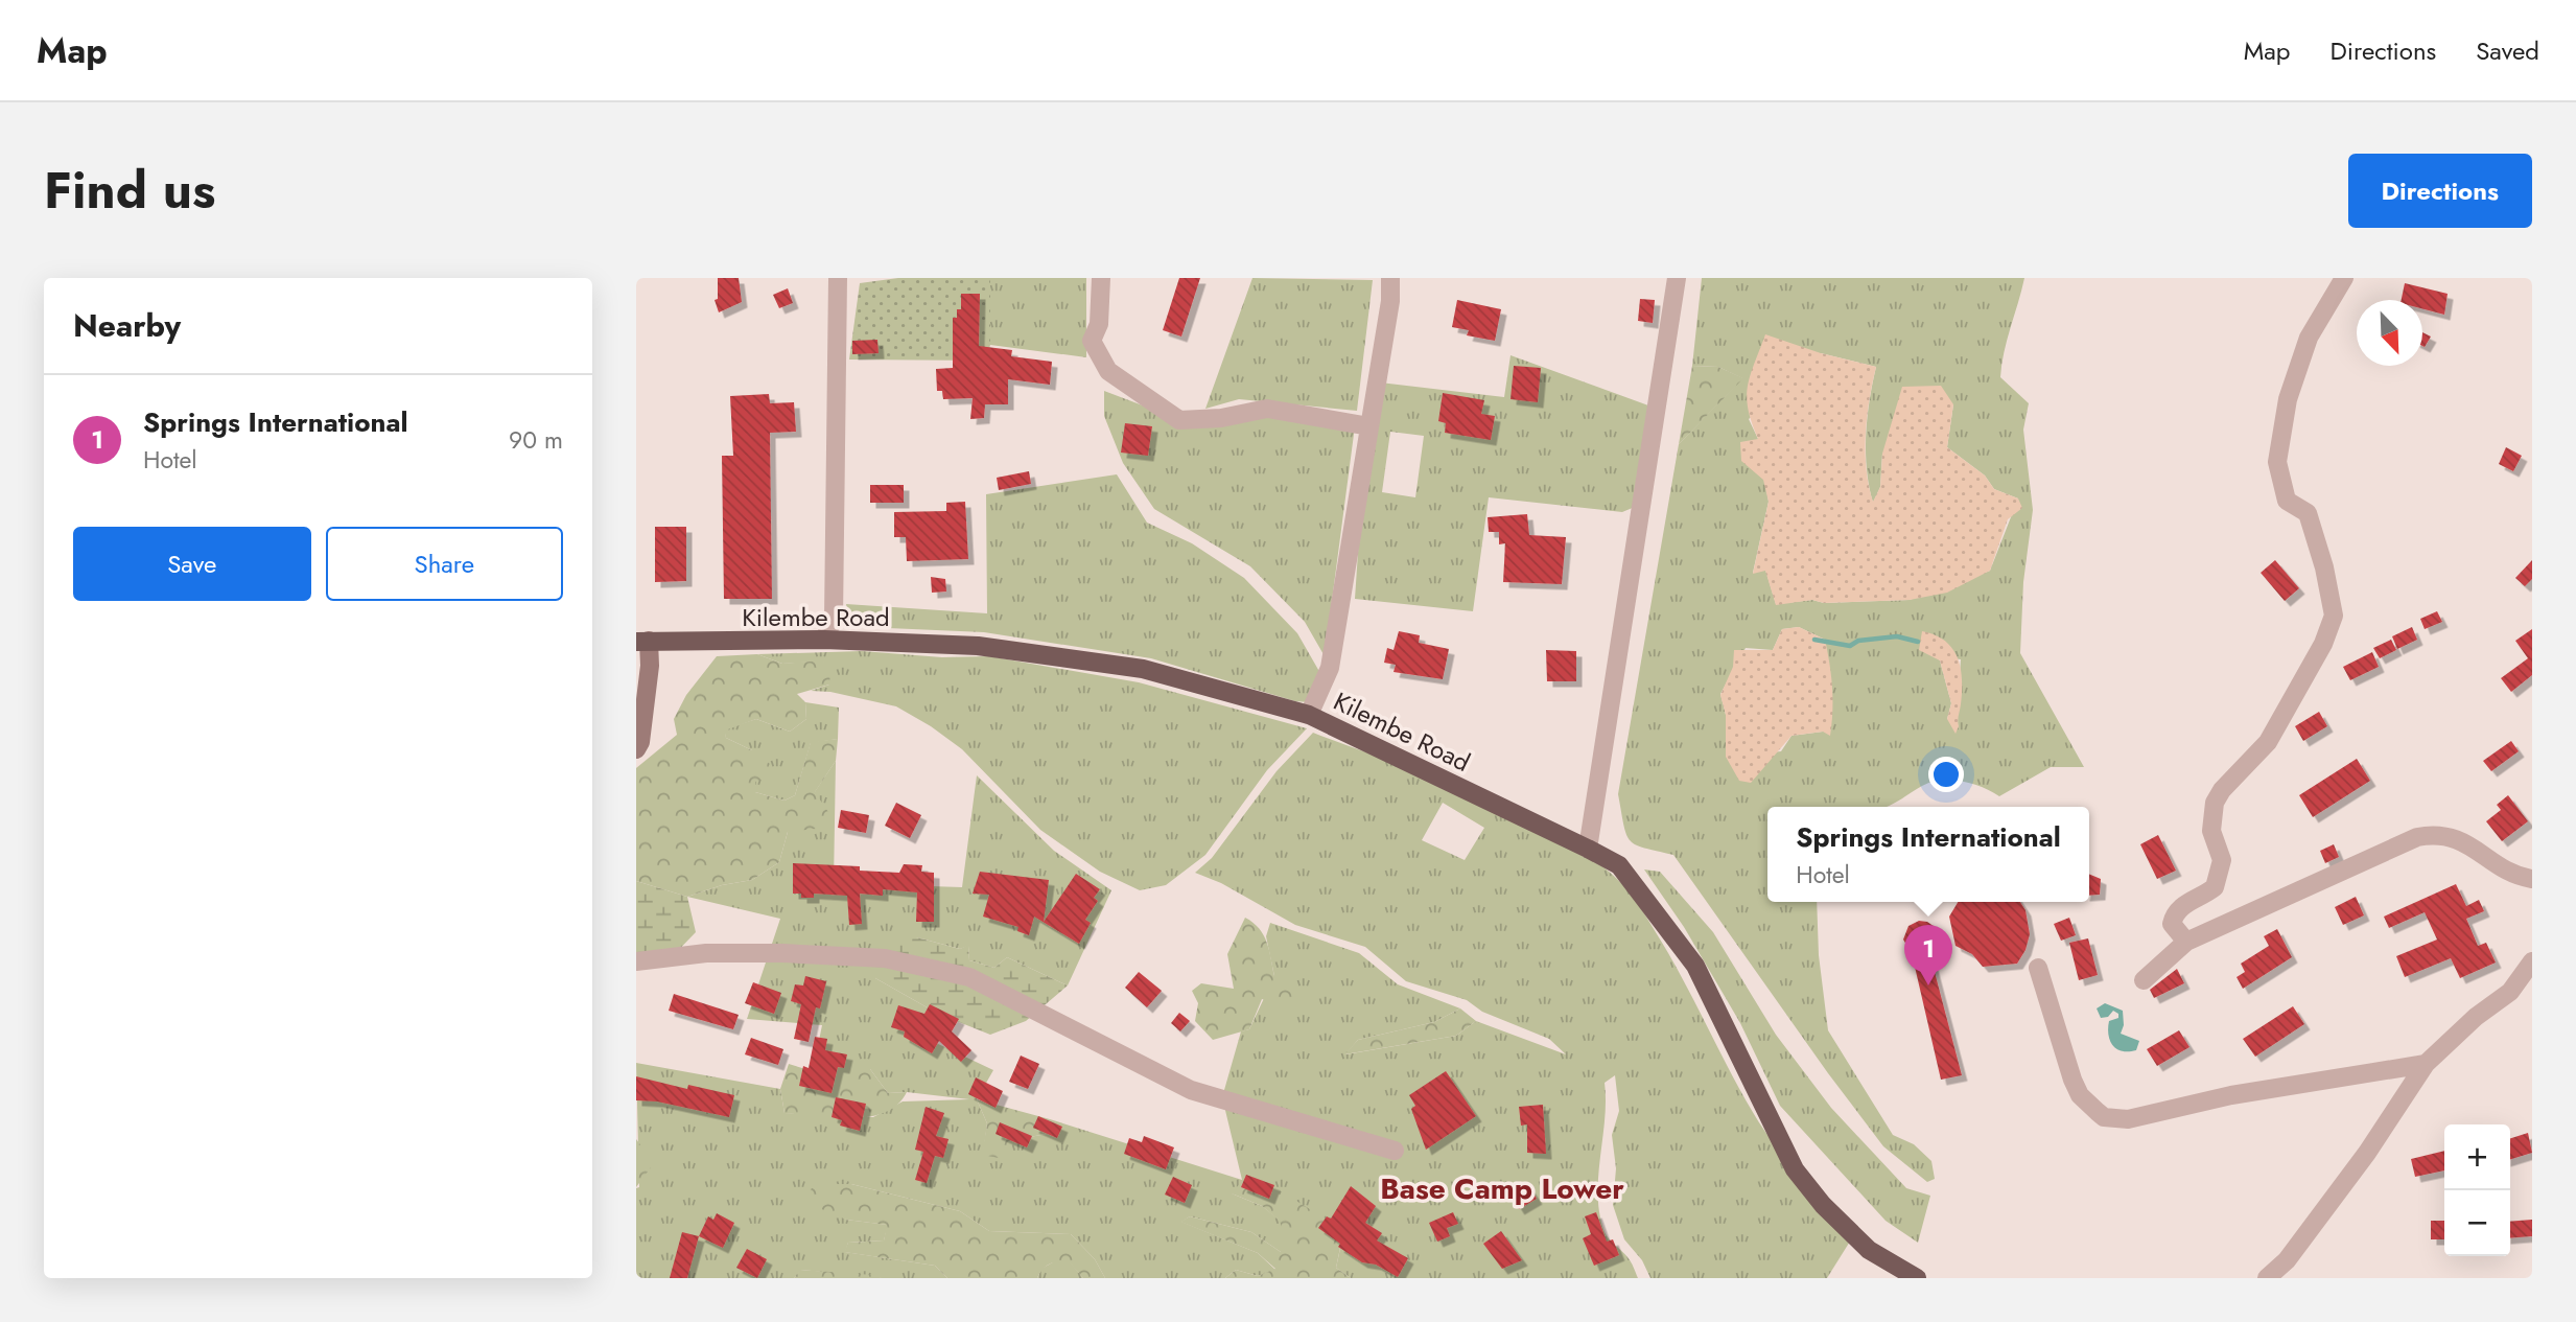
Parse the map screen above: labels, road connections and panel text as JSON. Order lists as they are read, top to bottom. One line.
{"streets":{"main road":["Kilembe Road"]},"districts":["Base Camp Lower"],"north":"bottom right","page":{"header":"Map","nav":["Map","Directions","Saved"],"title":"Find us","buttons":["Directions",["Save","Share"]],"heading":"Nearby","list":[{"mark":"1","name":"Springs International","note":"Hotel","value":"90 m"}],"popup":["Springs International","Hotel"],"pins":"1","map_buttons":["+","−"]}}
